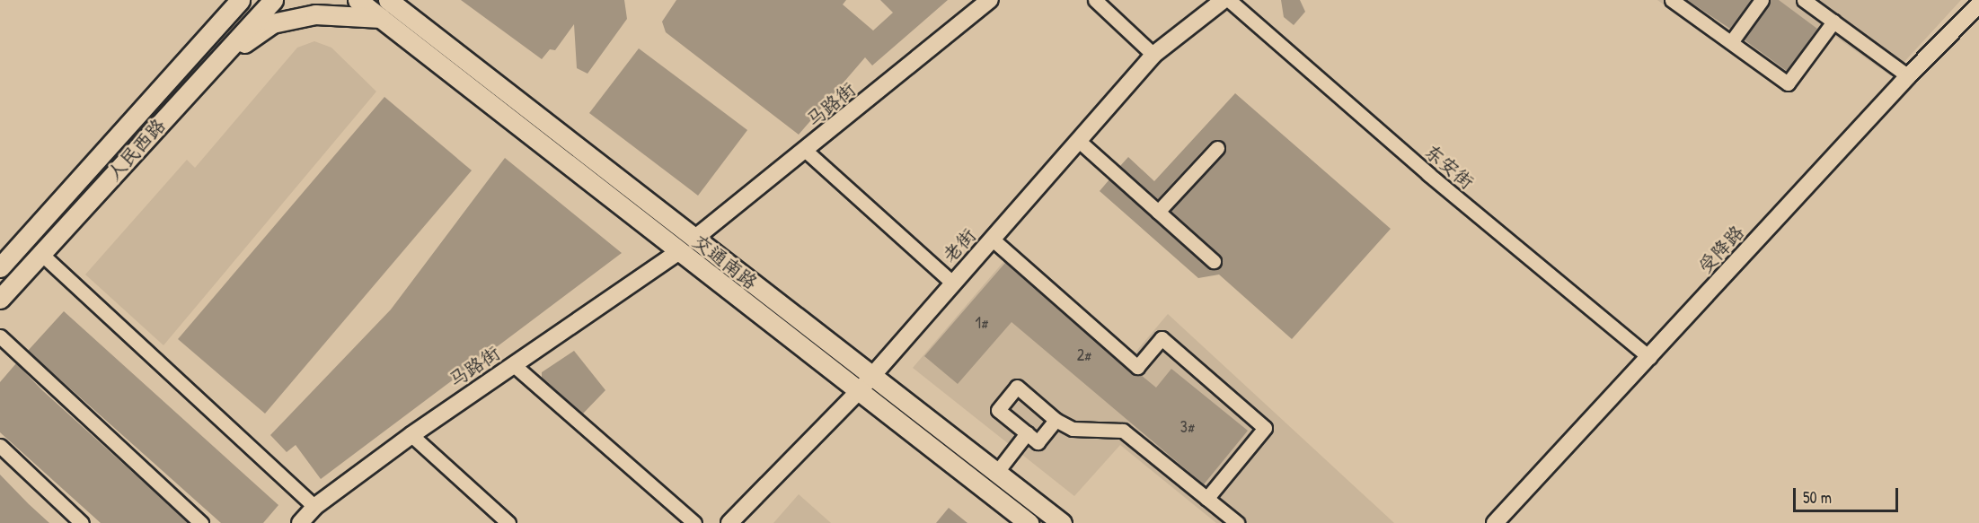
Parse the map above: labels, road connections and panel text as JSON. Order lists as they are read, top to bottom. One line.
{"streets":{"main road":["人民西路","交通南路"],"street":["马路街","东安街","老街","受降路"]},"crossings":[["马路街","交通南路"],["东安街","受降路"],["老街","交通南路"]],"house_numbers":["1#","2#","3#"],"scale_bar":"50 m"}
